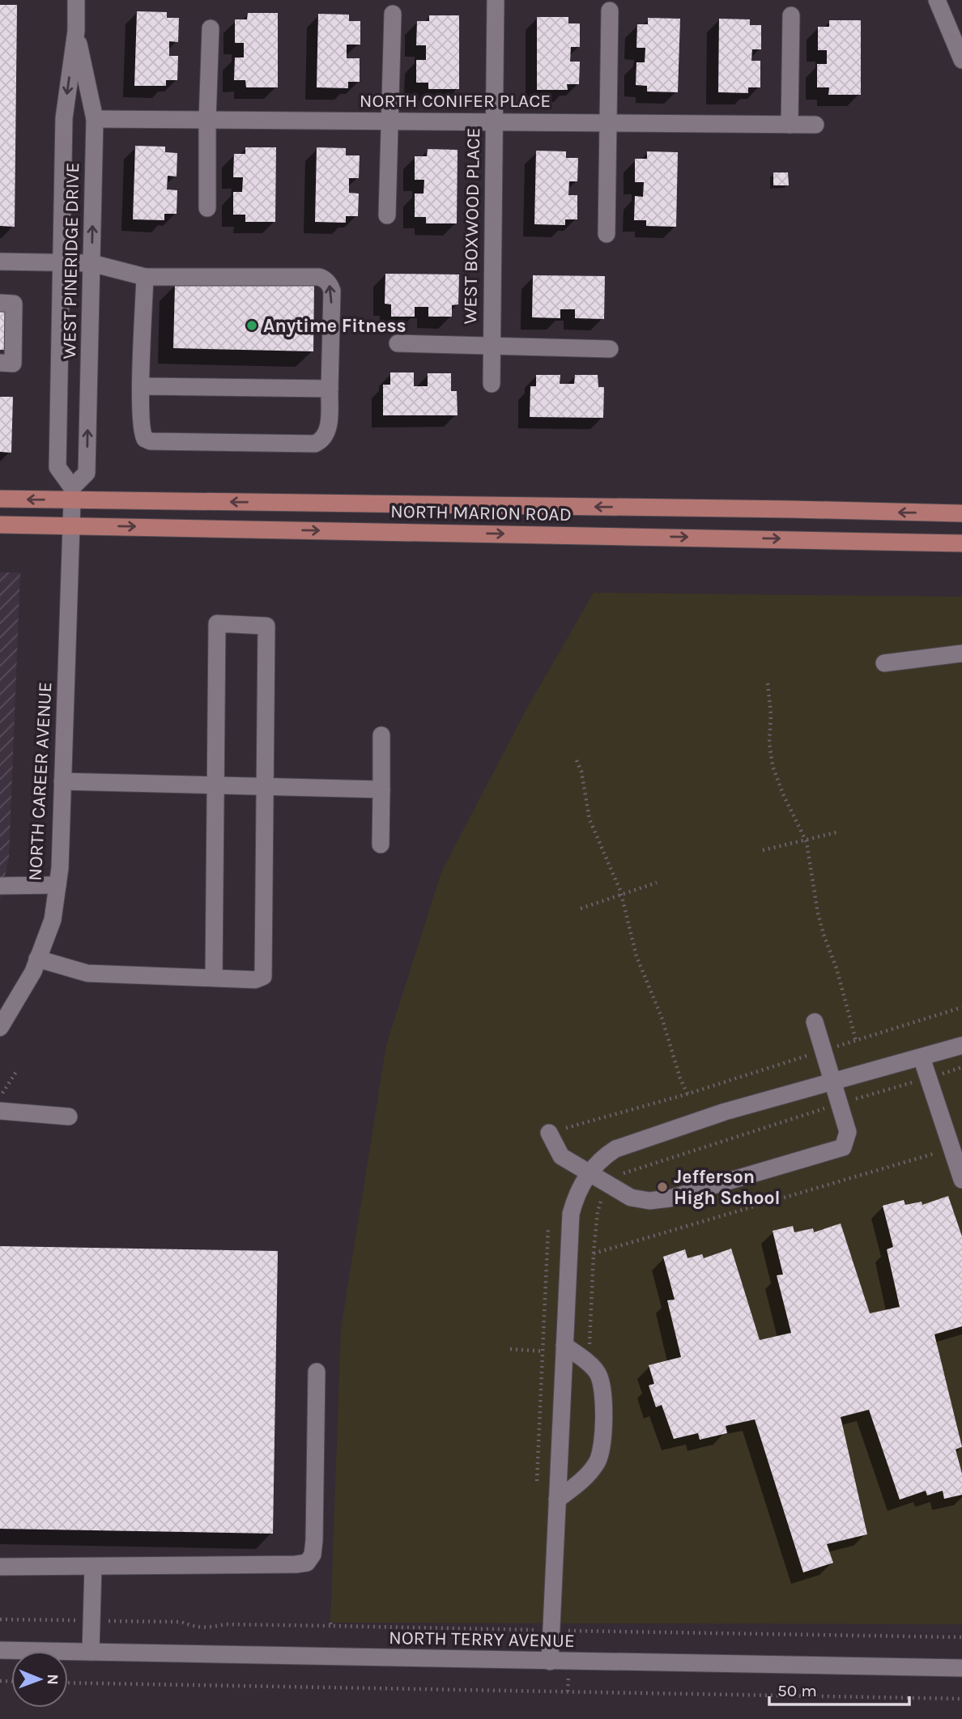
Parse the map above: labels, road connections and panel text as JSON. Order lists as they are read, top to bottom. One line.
{"streets":{"main road":["NORTH MARION ROAD"],"street":["NORTH CONIFER PLACE","WEST BOXWOOD PLACE","WEST PINERIDGE DRIVE","NORTH CAREER AVENUE","NORTH TERRY AVENUE"]},"crossings":[["NORTH CONIFER PLACE","WEST BOXWOOD PLACE"],["NORTH CONIFER PLACE","WEST PINERIDGE DRIVE"],["WEST PINERIDGE DRIVE","NORTH MARION ROAD"],["WEST PINERIDGE DRIVE","NORTH CAREER AVENUE"],["NORTH MARION ROAD","NORTH CAREER AVENUE"]],"places":["Anytime Fitness","Jefferson High School"],"scale_bar":"50 m","north":"right"}
